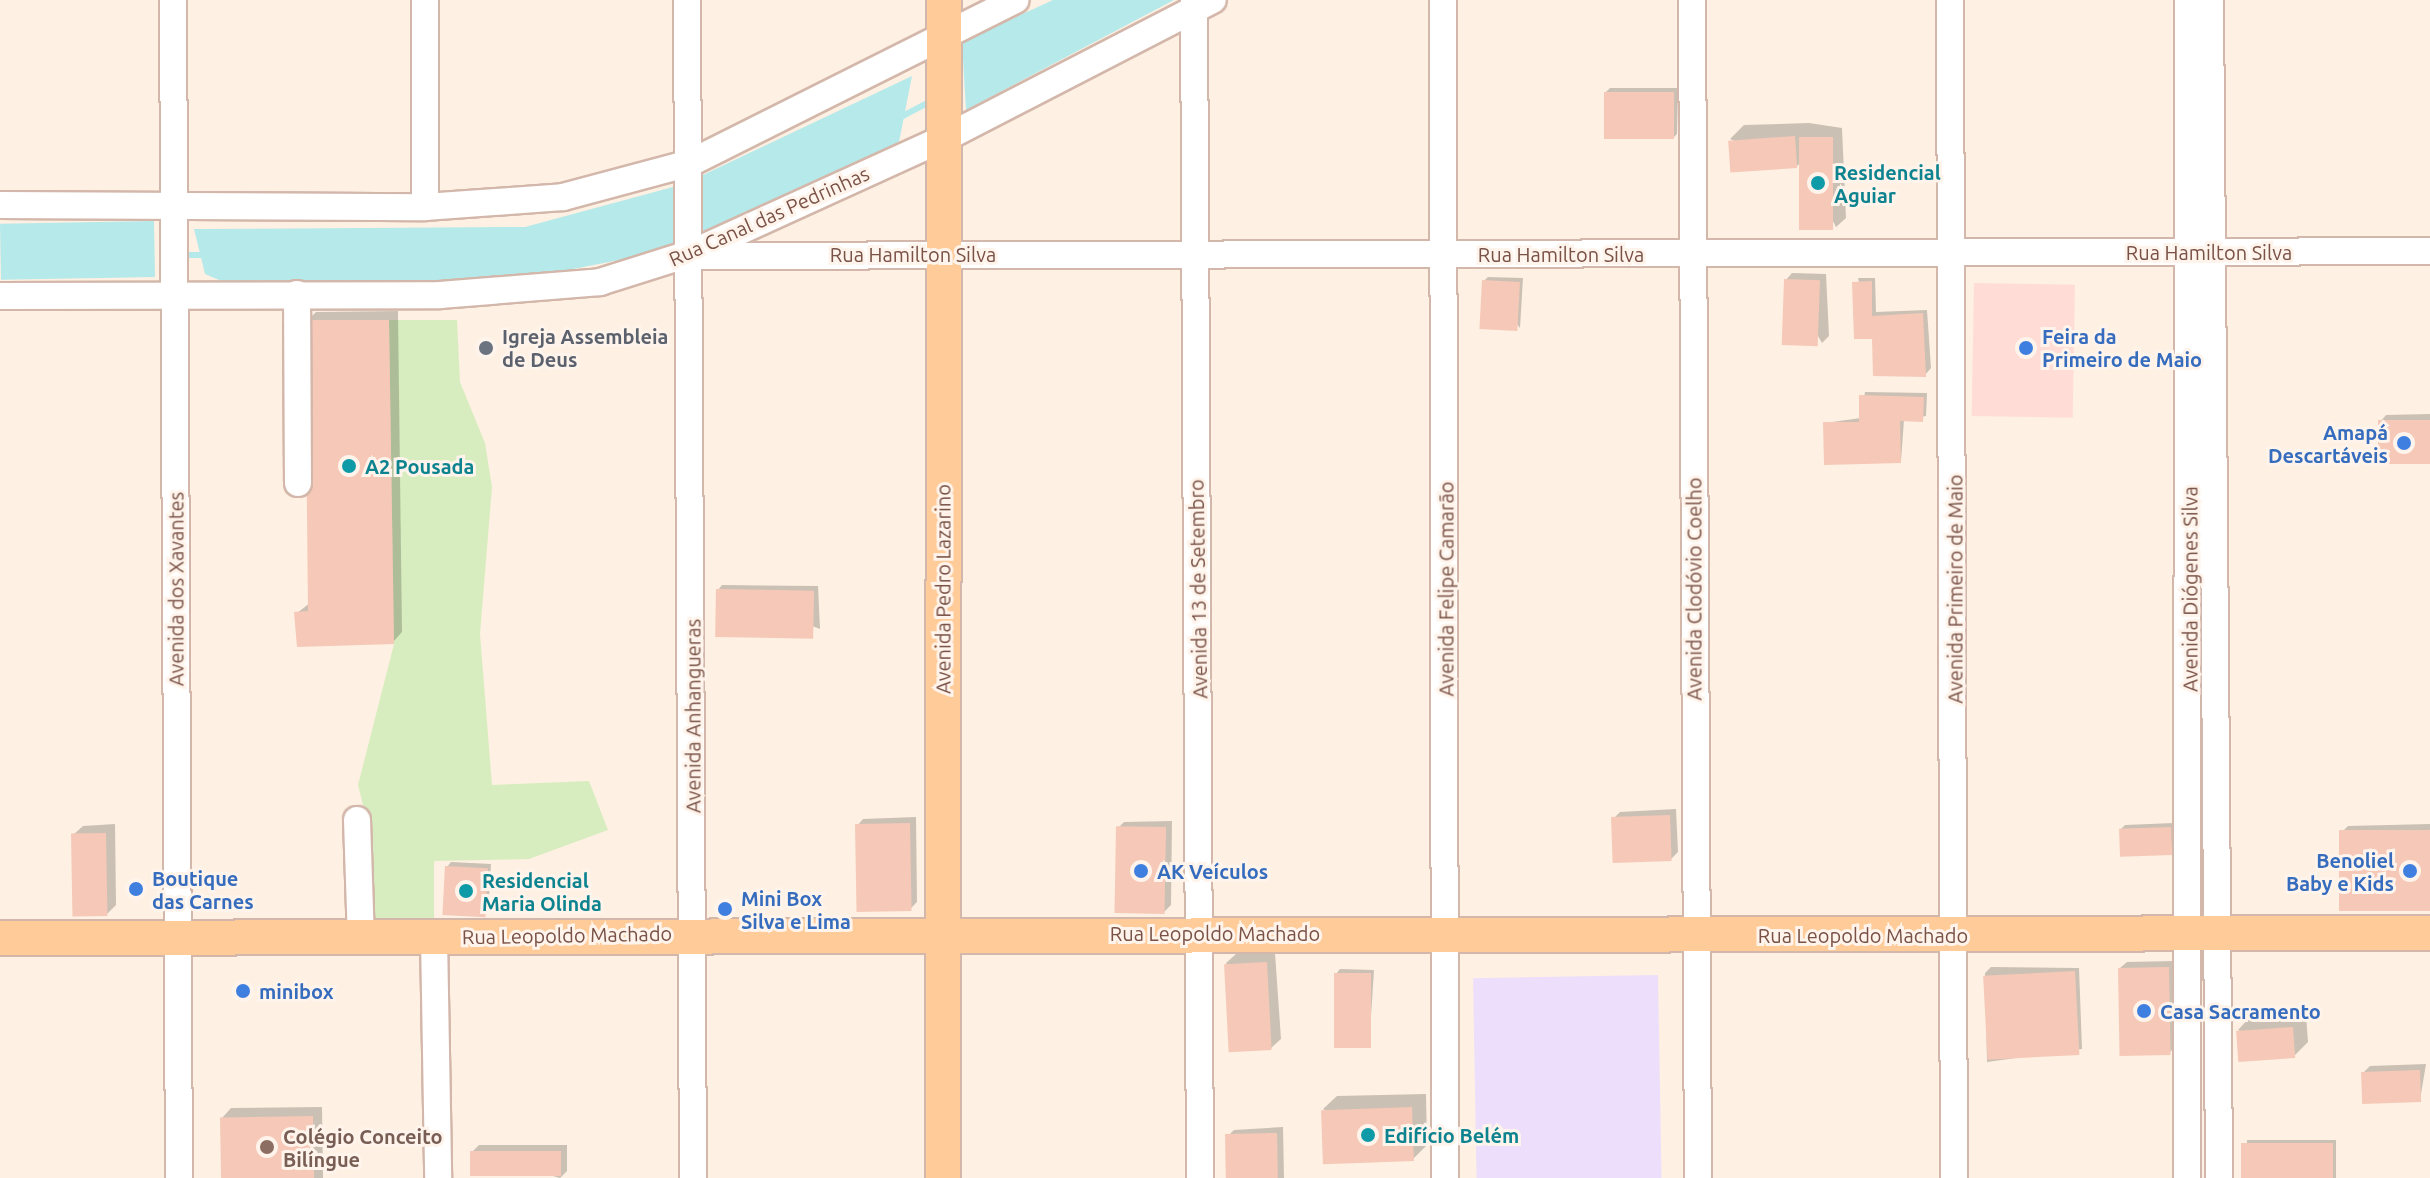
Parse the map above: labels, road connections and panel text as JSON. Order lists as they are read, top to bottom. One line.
{"streets":{"main road":["Avenida Pedro Lazarino","Rua Leopoldo Machado"],"street":["Rua Canal das Pedrinhas","Rua Hamilton Silva","Avenida dos Xavantes","Avenida 13 de Setembro","Avenida Felipe Camarão","Avenida Clodóvio Coelho","Avenida Primeiro de Maio","Avenida Diógenes Silva","Avenida Anhangueras"]},"crossings":[["Rua Canal das Pedrinhas","Rua Hamilton Silva"],["Rua Canal das Pedrinhas","Avenida dos Xavantes"],["Rua Canal das Pedrinhas","Avenida Pedro Lazarino"],["Rua Canal das Pedrinhas","Avenida 13 de Setembro"],["Rua Canal das Pedrinhas","Avenida Anhangueras"],["Rua Hamilton Silva","Avenida Pedro Lazarino"],["Rua Hamilton Silva","Avenida 13 de Setembro"],["Rua Hamilton Silva","Avenida Felipe Camarão"],["Rua Hamilton Silva","Avenida Clodóvio Coelho"],["Rua Hamilton Silva","Avenida Primeiro de Maio"],["Rua Hamilton Silva","Avenida Diógenes Silva"],["Rua Hamilton Silva","Avenida Anhangueras"],["Avenida dos Xavantes","Rua Leopoldo Machado"],["Avenida Pedro Lazarino","Rua Leopoldo Machado"],["Avenida 13 de Setembro","Rua Leopoldo Machado"],["Avenida Felipe Camarão","Rua Leopoldo Machado"],["Avenida Clodóvio Coelho","Rua Leopoldo Machado"],["Avenida Primeiro de Maio","Rua Leopoldo Machado"],["Avenida Diógenes Silva","Rua Leopoldo Machado"],["Avenida Anhangueras","Rua Leopoldo Machado"]],"places":["Residencial Aguiar","Igreja Assembleia de Deus","Feira da Primeiro de Maio","Amapá Descartáveis","A2 Pousada","AK Veículos","Benoliel Baby e Kids","Boutique das Carnes","Residencial Maria Olinda","Mini Box Silva e Lima","minibox","Casa Sacramento","Edifício Belém","Colégio Conceito Bilíngue"]}
